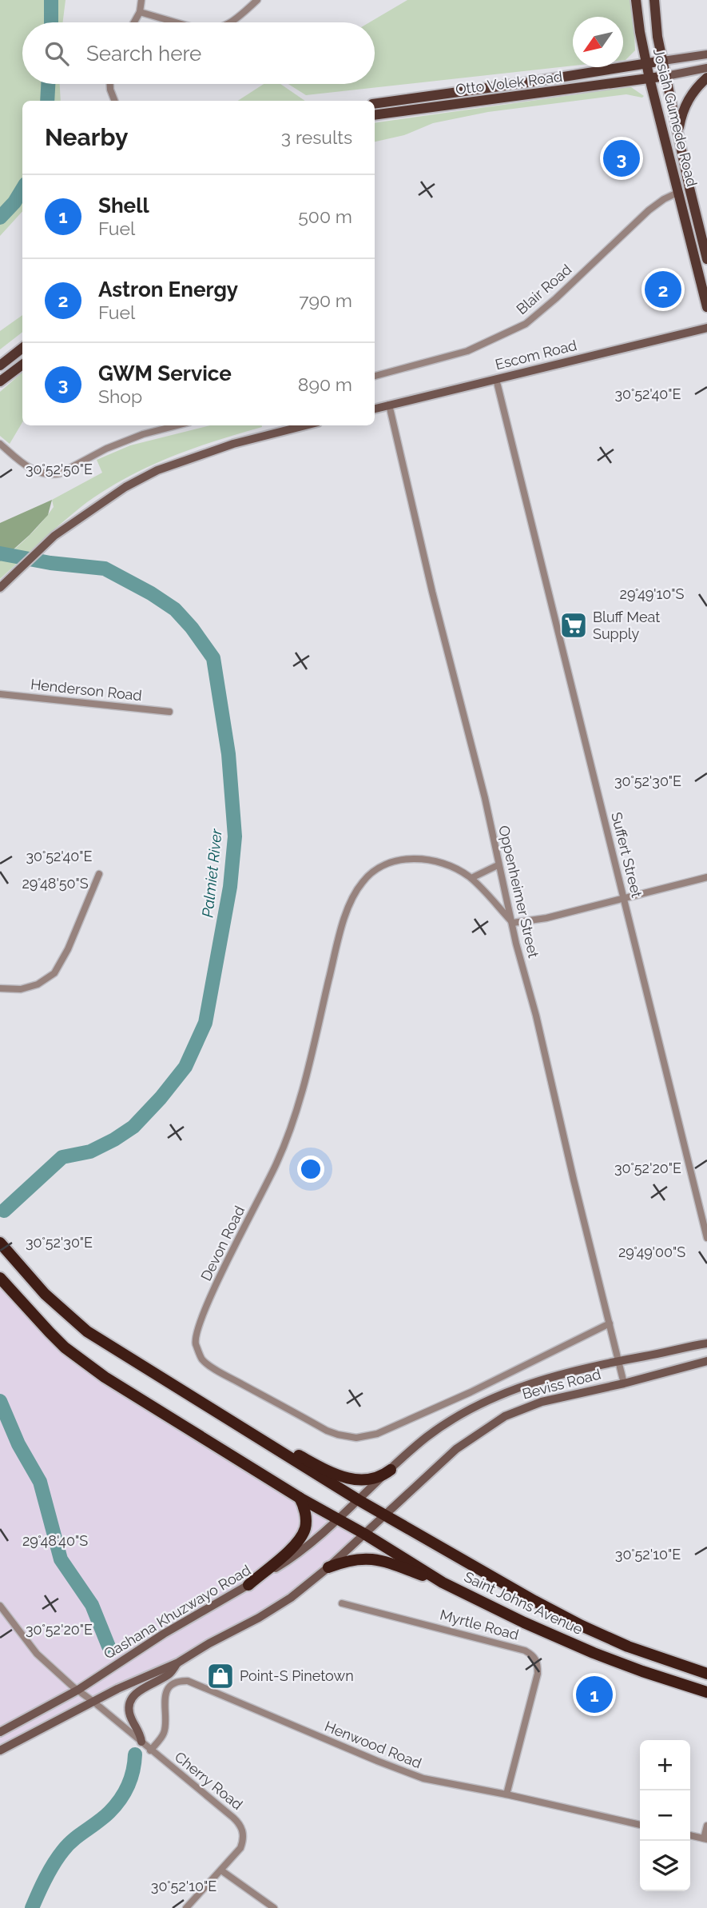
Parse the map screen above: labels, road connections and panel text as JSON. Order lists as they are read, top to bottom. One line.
{"streets":{"highway":["Saint Johns Avenue"],"main road":["Otto Volek Road","Josiah Gumede Road","Escom Road","Beviss Road","Qashana Khuzwayo Road"],"street":["Blair Road","Henderson Road","Suffert Street","Oppenheimer Street","Devon Road","Myrtle Road","Henwood Road","Cherry Road"]},"crossings":[["Otto Volek Road","Josiah Gumede Road"],["Josiah Gumede Road","Blair Road"],["Escom Road","Suffert Street"],["Escom Road","Oppenheimer Street"],["Oppenheimer Street","Devon Road"],["Oppenheimer Street","Beviss Road"],["Beviss Road","Saint Johns Avenue"],["Beviss Road","Qashana Khuzwayo Road"],["Saint Johns Avenue","Qashana Khuzwayo Road"],["Qashana Khuzwayo Road","Cherry Road"],["Myrtle Road","Henwood Road"],["Henwood Road","Cherry Road"]],"water":["Palmiet River"],"places":{"supermarket":["Bluff Meat Supply"],"shop":["Point-S Pinetown"]},"north":"bottom left","page":{"search":"Search here","heading":["Nearby","3 results"],"pins":["3","2","1"],"list":[{"mark":"1","name":"Shell","note":"Fuel","value":"500 m"},{"mark":"2","name":"Astron Energy","note":"Fuel","value":"790 m"},{"mark":"3","name":"GWM Service","note":"Shop","value":"890 m"}],"map_buttons":["+","−"]},"coordinates":["30°52'40\"E","30°52'50\"E","29°49'10\"S","30°52'30\"E","29°48'50\"S","30°52'20\"E","29°49'00\"S","29°48'40\"S","30°52'10\"E"]}
